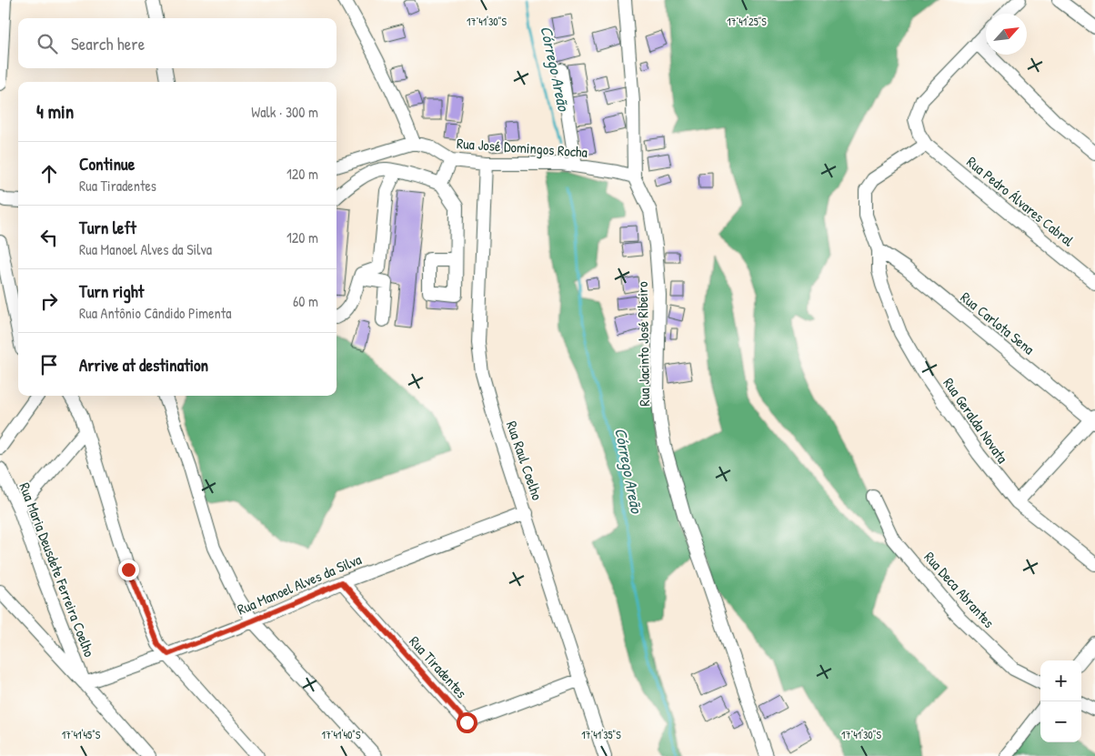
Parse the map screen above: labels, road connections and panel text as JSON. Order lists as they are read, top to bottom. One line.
{"streets":{"street":["Rua José Domingos Rocha","Rua Pedro Álvares Cabral","Rua Carlota Sena","Rua Jacinto José Ribeiro","Rua Geralda Novata","Rua Raul Coelho","Rua Maria Deusdete Ferreira Coelho","Rua Manoel Alves da Silva","Rua Deca Abrantes","Rua Tiradentes"]},"crossings":[["Rua José Domingos Rocha","Rua Jacinto José Ribeiro"],["Rua José Domingos Rocha","Rua Raul Coelho"],["Rua Pedro Álvares Cabral","Rua Geralda Novata"],["Rua Carlota Sena","Rua Geralda Novata"],["Rua Raul Coelho","Rua Manoel Alves da Silva"],["Rua Raul Coelho","Rua Tiradentes"],["Rua Maria Deusdete Ferreira Coelho","Rua Manoel Alves da Silva"],["Rua Manoel Alves da Silva","Rua Tiradentes"]],"water":["Córrego Areão"],"north":"top right","page":{"search":"Search here","heading":["4 min","Walk · 300 m"],"list":[["Continue","Rua Tiradentes","120 m"],["Turn left","Rua Manoel Alves da Silva","120 m"],["Turn right","Rua Antônio Cândido Pimenta","60 m"],"Arrive at destination"],"map_buttons":["+","−"]},"coordinates":["17°41'30\"S","17°41'25\"S","17°41'45\"S","17°41'40\"S","17°41'35\"S"]}
